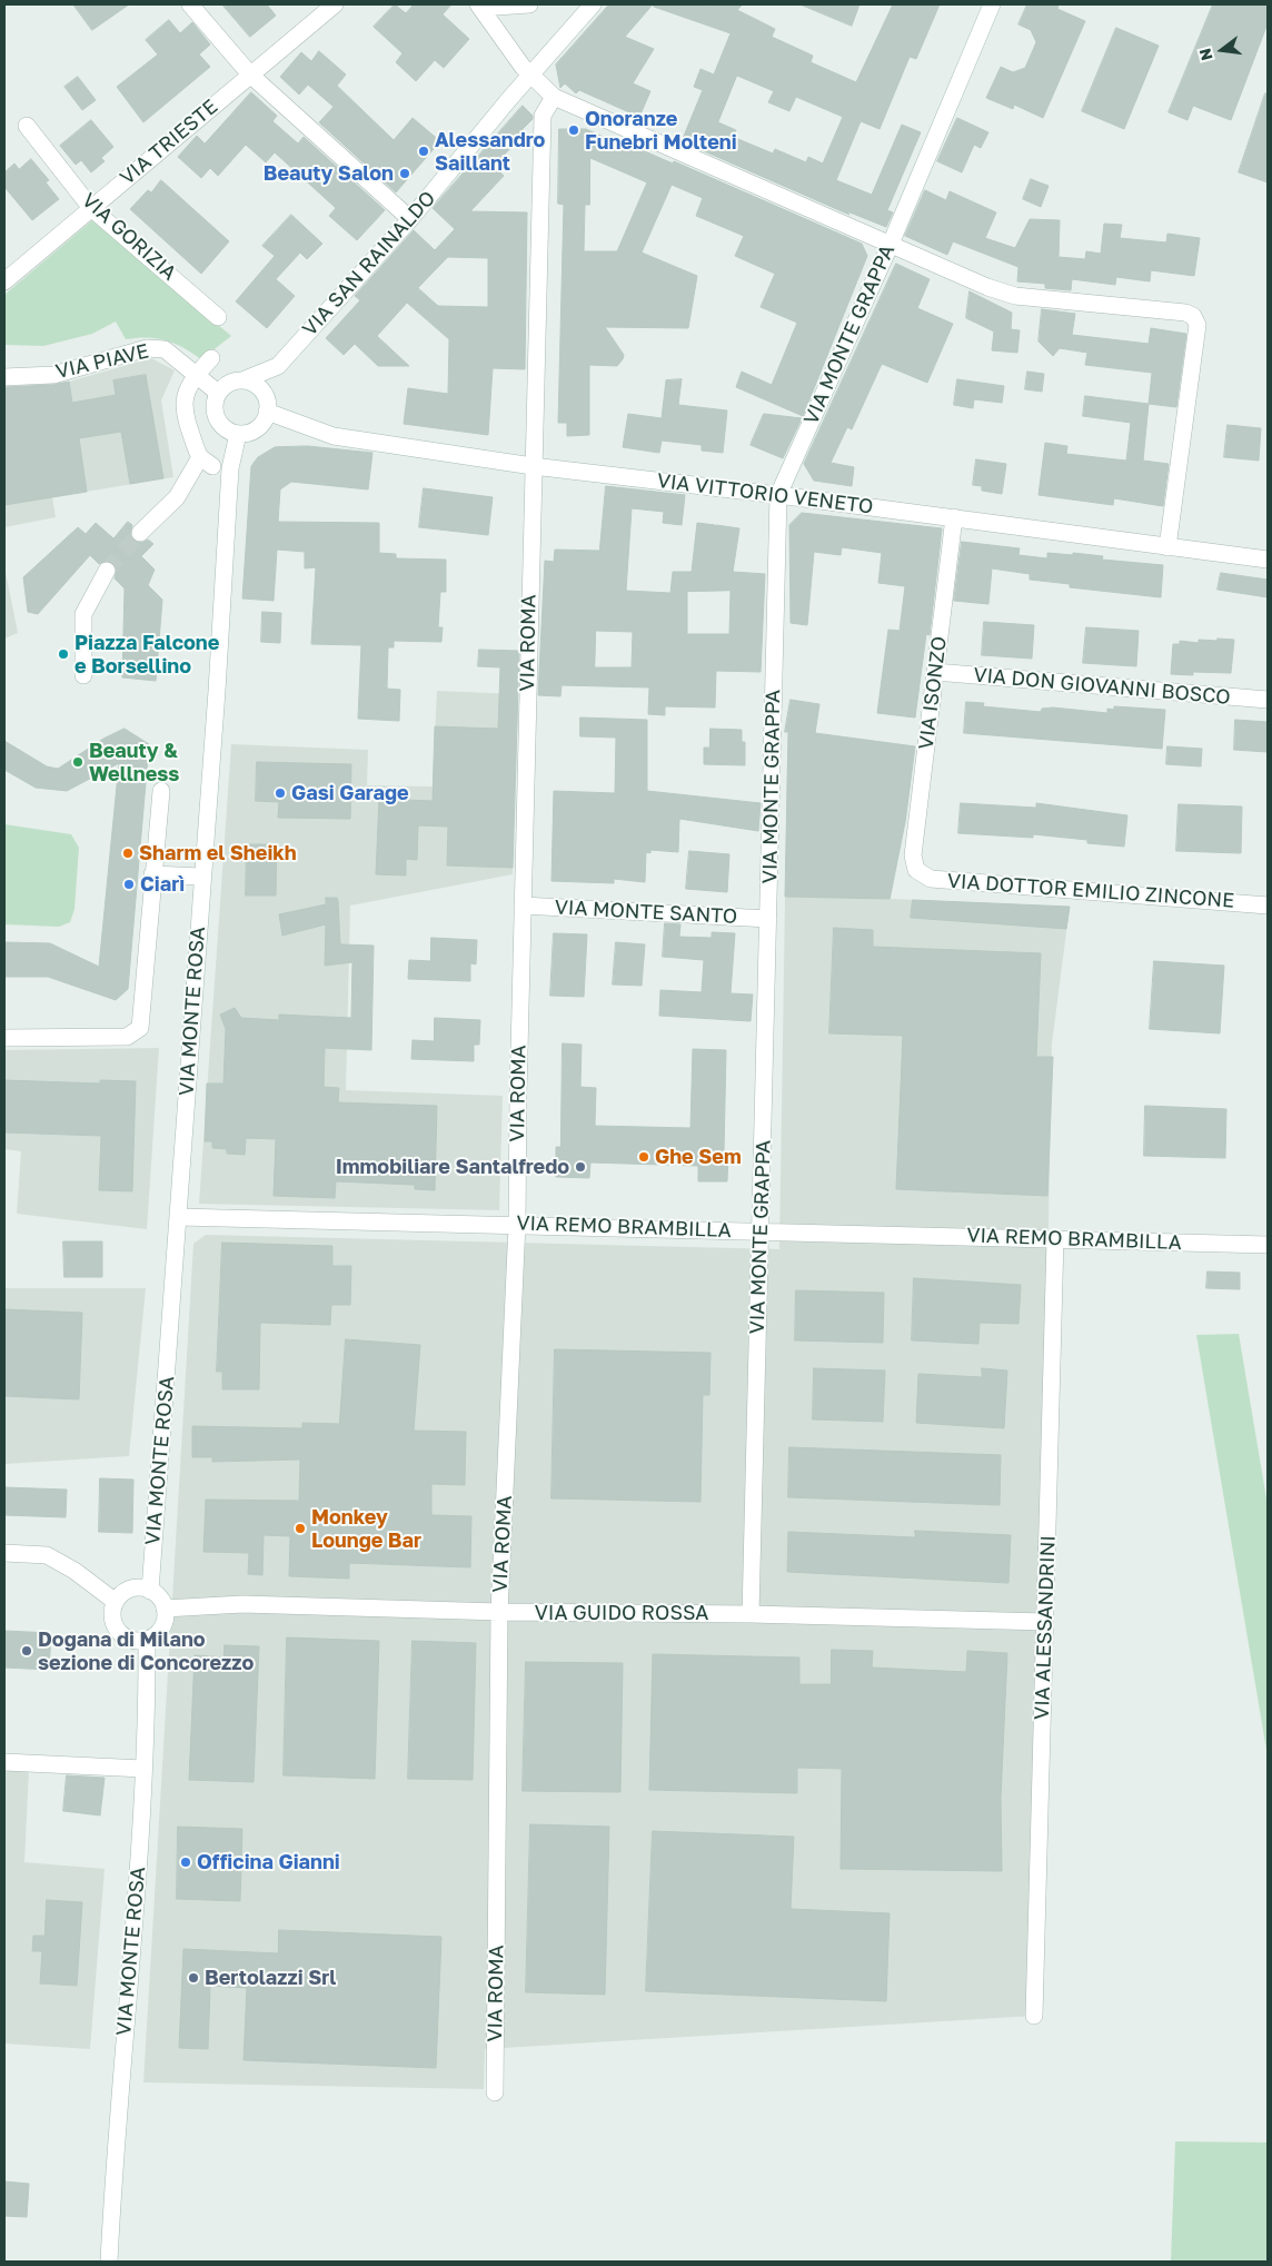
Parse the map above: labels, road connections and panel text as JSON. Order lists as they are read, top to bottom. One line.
{"streets":{"street":["VIA TRIESTE","VIA GORIZIA","VIA SAN RAINALDO","VIA MONTE GRAPPA","VIA PIAVE","VIA VITTORIO VENETO","VIA ROMA","VIA DON GIOVANNI BOSCO","VIA ISONZO","VIA DOTTOR EMILIO ZINCONE","VIA MONTE SANTO","VIA MONTE ROSA","VIA REMO BRAMBILLA","VIA GUIDO ROSSA","VIA ALESSANDRINI"]},"crossings":[["VIA TRIESTE","VIA GORIZIA"],["VIA SAN RAINALDO","VIA PIAVE"],["VIA SAN RAINALDO","VIA VITTORIO VENETO"],["VIA SAN RAINALDO","VIA MONTE ROSA"],["VIA MONTE GRAPPA","VIA VITTORIO VENETO"],["VIA MONTE GRAPPA","VIA MONTE SANTO"],["VIA MONTE GRAPPA","VIA REMO BRAMBILLA"],["VIA MONTE GRAPPA","VIA GUIDO ROSSA"],["VIA PIAVE","VIA VITTORIO VENETO"],["VIA PIAVE","VIA MONTE ROSA"],["VIA VITTORIO VENETO","VIA ROMA"],["VIA VITTORIO VENETO","VIA ISONZO"],["VIA VITTORIO VENETO","VIA MONTE ROSA"],["VIA ROMA","VIA MONTE SANTO"],["VIA ROMA","VIA REMO BRAMBILLA"],["VIA ROMA","VIA GUIDO ROSSA"],["VIA DON GIOVANNI BOSCO","VIA ISONZO"],["VIA ISONZO","VIA DOTTOR EMILIO ZINCONE"],["VIA MONTE ROSA","VIA REMO BRAMBILLA"],["VIA MONTE ROSA","VIA GUIDO ROSSA"],["VIA REMO BRAMBILLA","VIA ALESSANDRINI"],["VIA GUIDO ROSSA","VIA ALESSANDRINI"]],"places":["Onoranze Funebri Molteni","Alessandro Saillant","Beauty Salon","Piazza Falcone e Borsellino","Beauty & Wellness","Gasi Garage","Sharm el Sheikh","Ciarì","Ghe Sem","Immobiliare Santalfredo","Monkey Lounge Bar","Dogana di Milano sezione di Concorezzo","Officina Gianni","Bertolazzi Srl"],"north":"left"}
